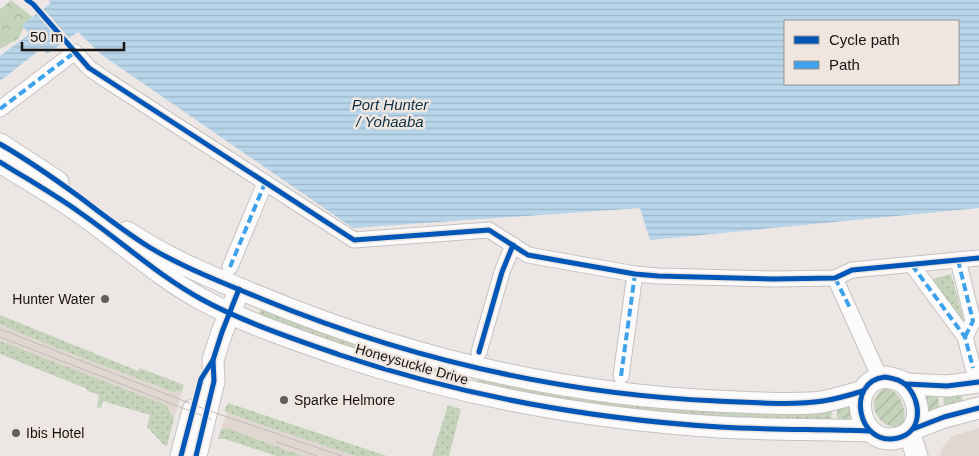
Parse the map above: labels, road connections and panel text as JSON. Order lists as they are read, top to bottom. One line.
{"streets":{"main road":["Honeysuckle Drive"]},"water":["Port Hunter / Yohaaba"],"places":["Hunter Water","Sparke Helmore","Ibis Hotel"],"legend":["Cycle path","Path"],"scale_bar":"50 m"}
